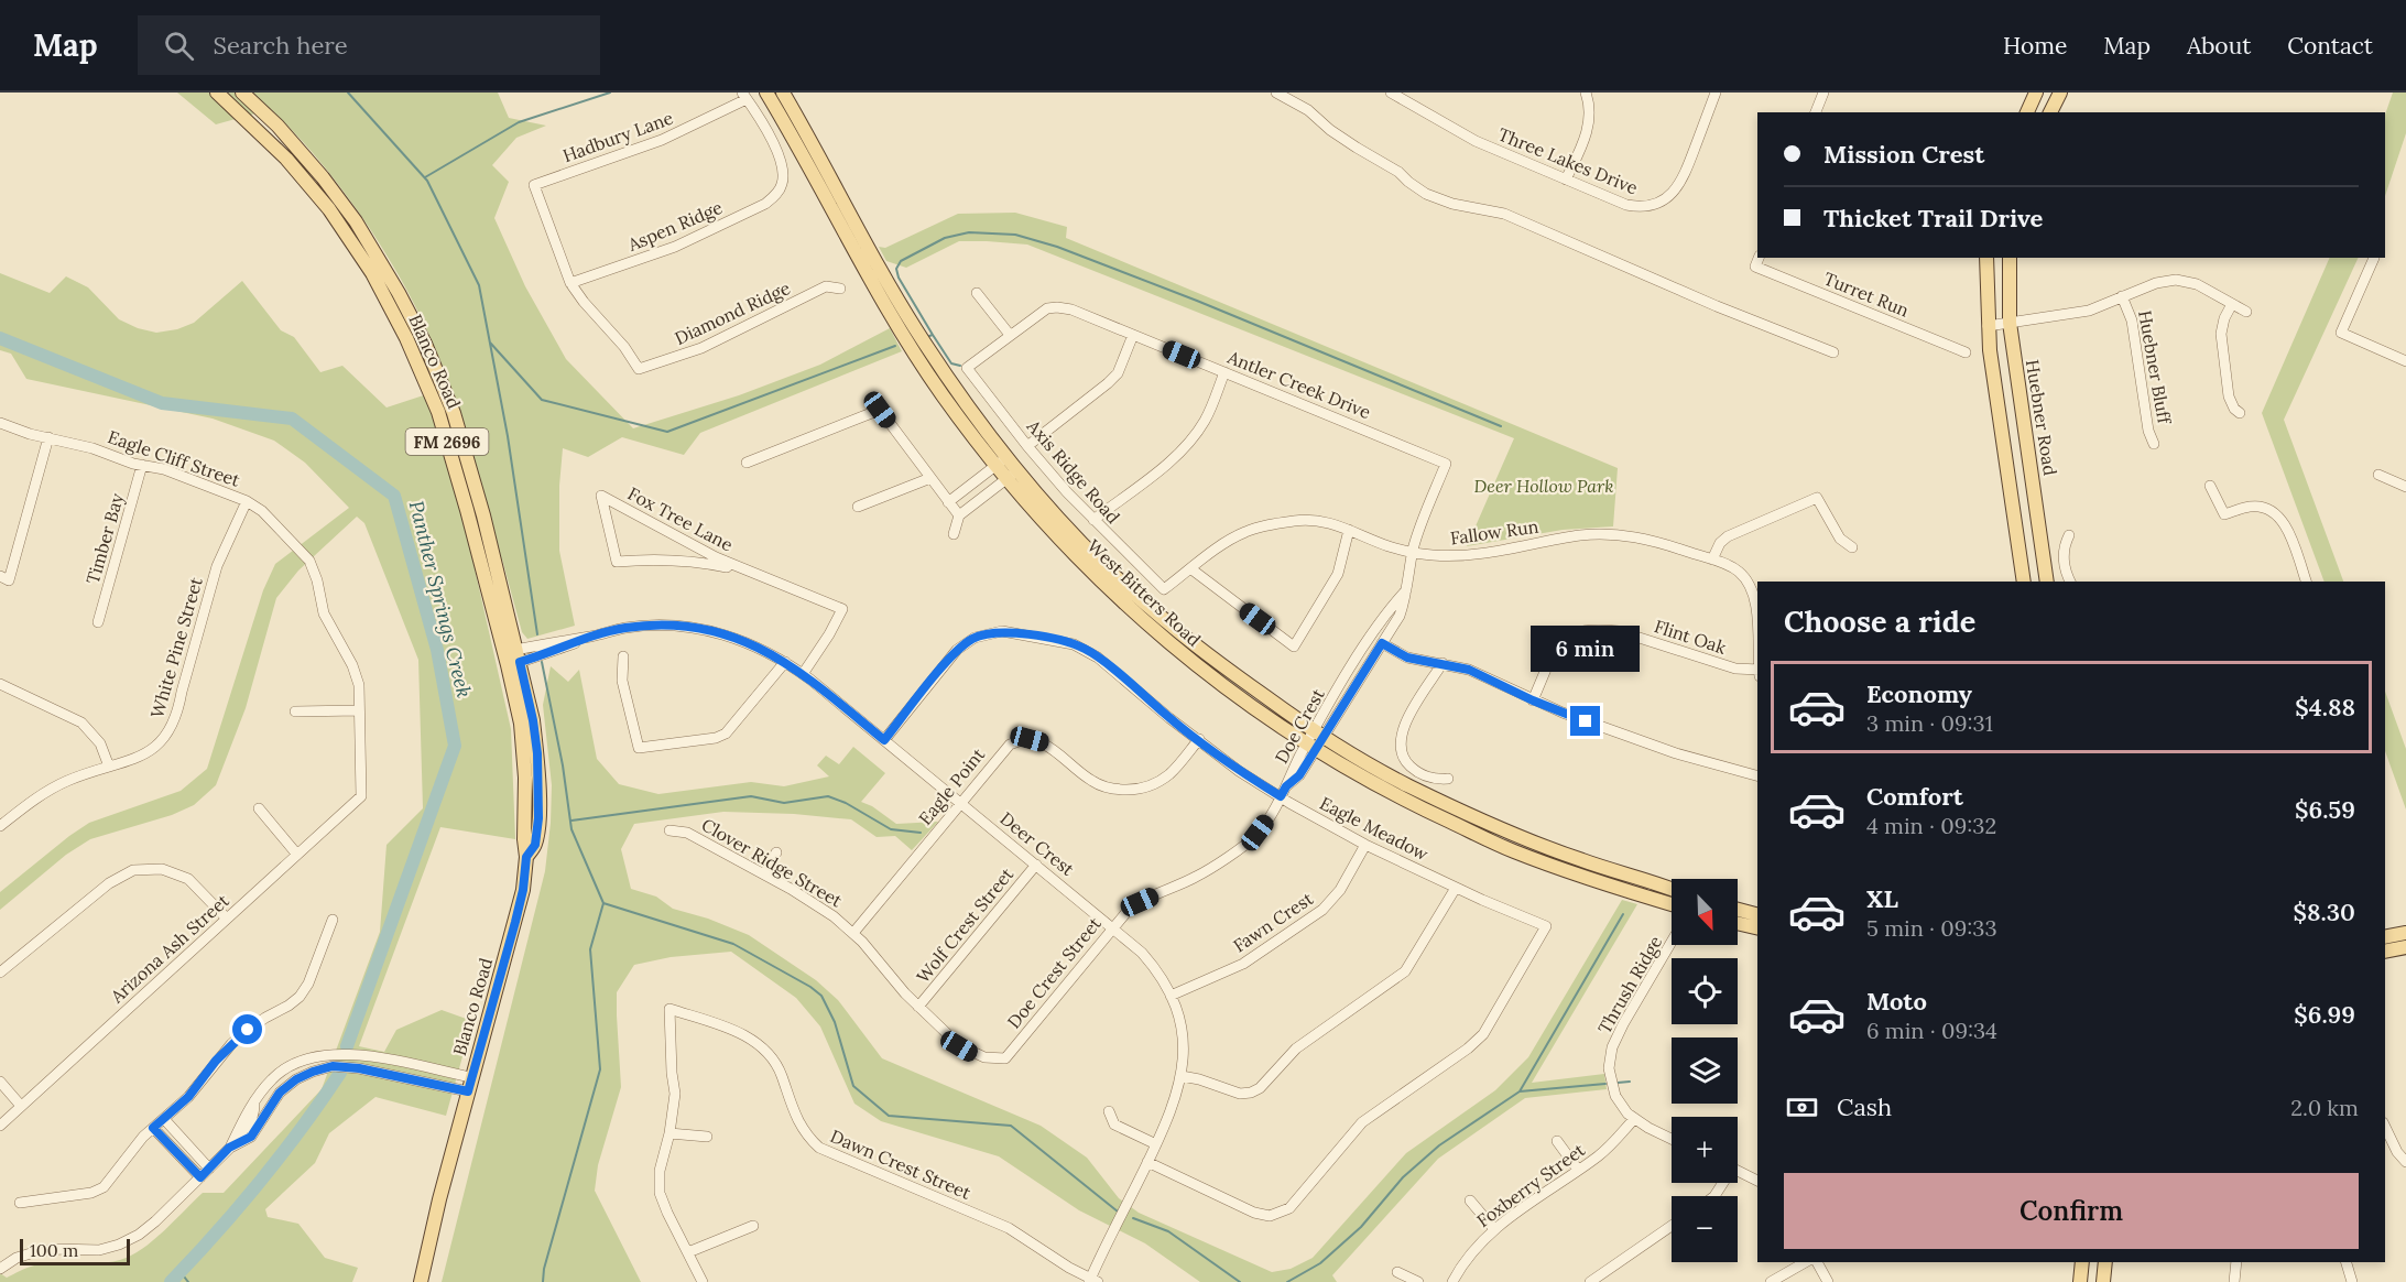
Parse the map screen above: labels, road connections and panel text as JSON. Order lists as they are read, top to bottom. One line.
{"streets":{"main road":["Blanco Road","Huebner Road","FM 2696","West Bitters Road"],"street":["Hadbury Lane","Three Lakes Drive","Aspen Ridge","Turret Run","Diamond Ridge","Huebner Bluff","Antler Creek Drive","Eagle Cliff Street","Axis Ridge Road","Fox Tree Lane","Fallow Run","Timber Bay","Flint Oak","White Pine Street","Doe Crest","Eagle Point","Eagle Meadow","Deer Crest","Clover Ridge Street","Fawn Crest","Wolf Crest Street","Arizona Ash Street","Doe Crest Street","Thrush Ridge","Dawn Crest Street","Foxberry Street"]},"crossings":[["Hadbury Lane","Aspen Ridge"],["Hadbury Lane","Diamond Ridge"],["Aspen Ridge","Diamond Ridge"],["Blanco Road","Deer Crest"],["Antler Creek Drive","Axis Ridge Road"],["Antler Creek Drive","Doe Crest"],["Eagle Cliff Street","Timber Bay"],["Eagle Cliff Street","White Pine Street"],["Eagle Cliff Street","Arizona Ash Street"],["Axis Ridge Road","Fallow Run"],["Fox Tree Lane","Deer Crest"],["Fallow Run","Doe Crest"],["West Bitters Road","Doe Crest"],["Doe Crest","Doe Crest Street"],["Eagle Point","Eagle Meadow"],["Eagle Point","Deer Crest"],["Eagle Point","Clover Ridge Street"],["Eagle Point","Doe Crest Street"],["Eagle Meadow","Deer Crest"],["Eagle Meadow","Fawn Crest"],["Eagle Meadow","Doe Crest Street"],["Deer Crest","Fawn Crest"],["Deer Crest","Wolf Crest Street"],["Deer Crest","Doe Crest Street"],["Deer Crest","Dawn Crest Street"],["Clover Ridge Street","Doe Crest Street"],["Wolf Crest Street","Doe Crest Street"],["Thrush Ridge","Foxberry Street"]],"water":["Panther Springs Creek"],"parks":["Deer Hollow Park"],"scale_bar":"100 m","north":"bottom right","page":{"header":"Map","search":"Search here","nav":["Home","Map","About","Contact"],"banner":["Mission Crest","Thicket Trail Drive"],"heading":"Choose a ride","bubble":"6 min","list":[{"name":"Economy","note":"3 min · 09:31","value":"$4.88"},{"name":"Comfort","note":"4 min · 09:32","value":"$6.59"},{"name":"XL","note":"5 min · 09:33","value":"$8.30"},{"name":"Moto","note":"6 min · 09:34","value":"$6.99"}],"map_buttons":["+","−"],"pay":["Cash","2.0 km"],"buttons":"Confirm","scale":"100 m"}}
